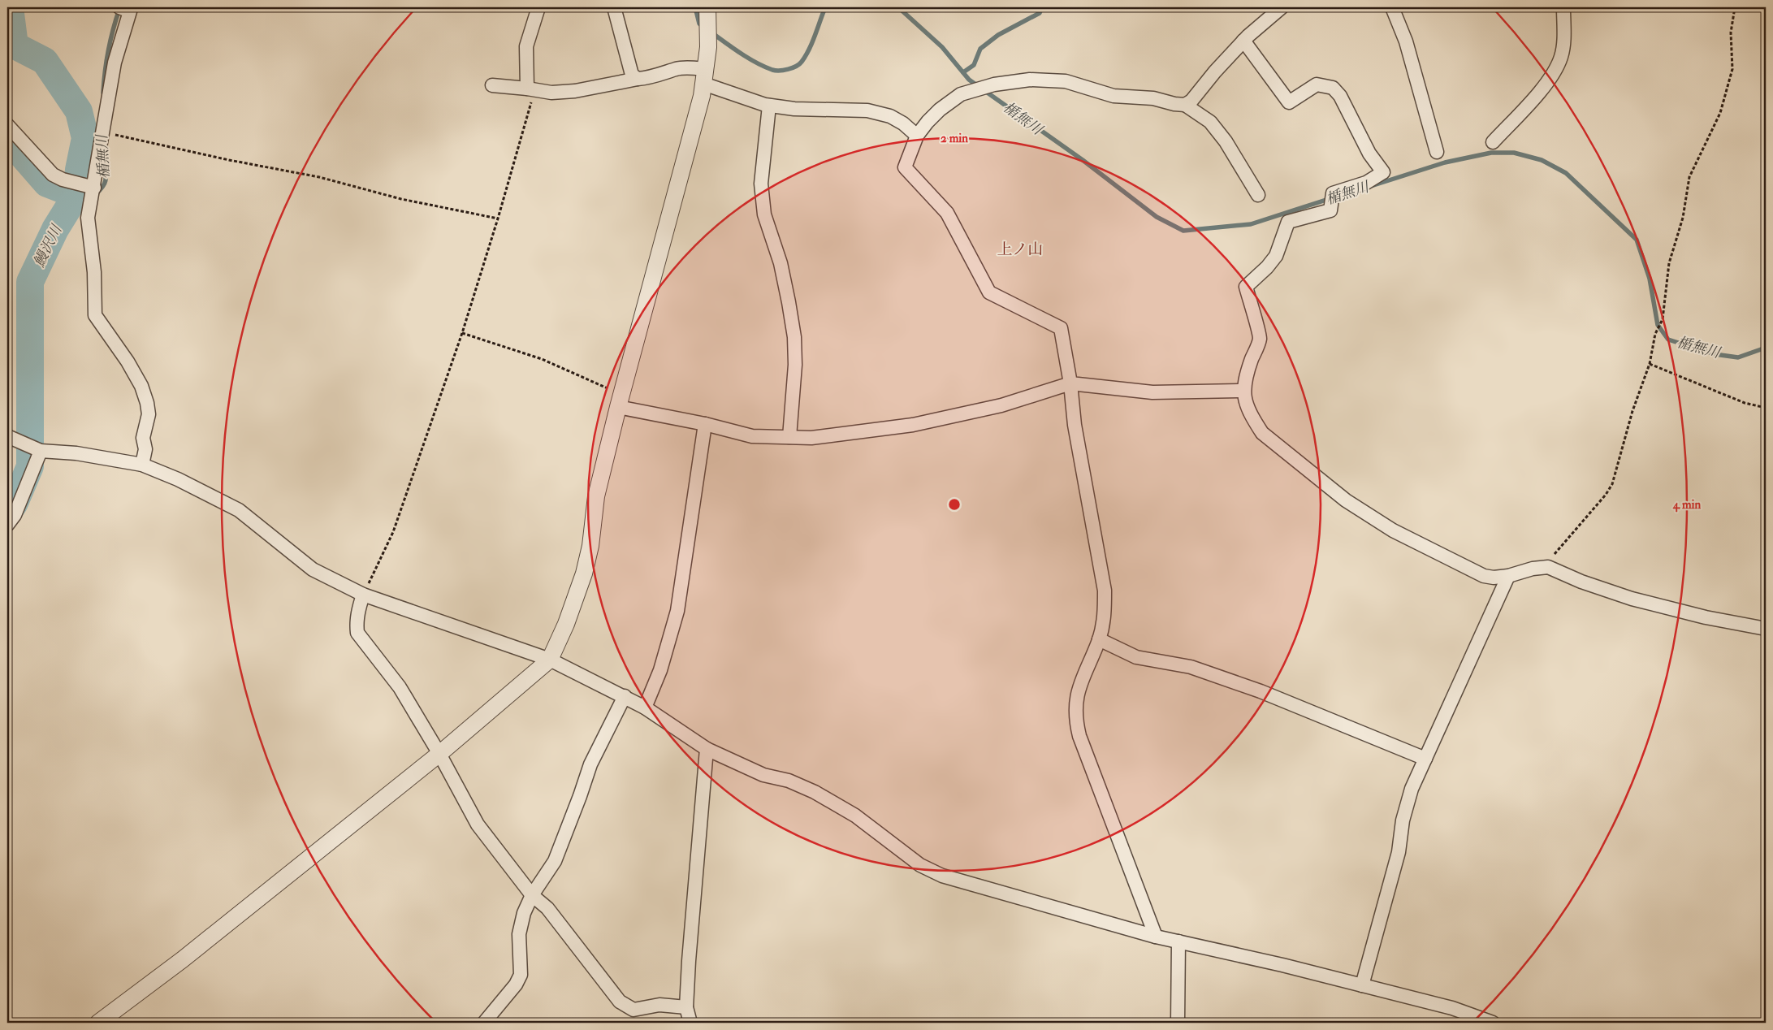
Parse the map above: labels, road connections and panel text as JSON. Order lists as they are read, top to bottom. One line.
{"districts":["上ノ山"],"water":["楯無川","鰻沢川"],"rings":["2 min","4 min"]}
